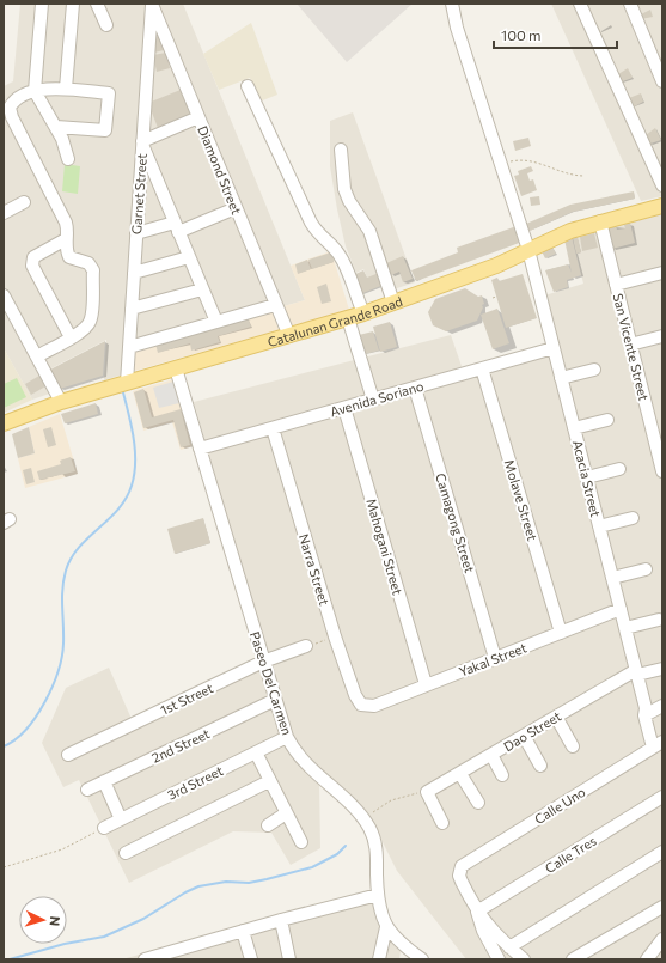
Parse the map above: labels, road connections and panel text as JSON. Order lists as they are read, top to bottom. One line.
{"streets":{"main road":["Catalunan Grande Road"],"street":["Diamond Street","Garnet Street","San Vicente Street","Avenida Soriano","Acacia Street","Molave Street","Camagong Street","Mahogani Street","Narra Street","Yakal Street","Paseo Del Carmen","1st Street","Dao Street","2nd Street","3rd Street","Calle Uno","Calle Tres"]},"crossings":[["Diamond Street","Garnet Street"],["Diamond Street","Catalunan Grande Road"],["Garnet Street","Catalunan Grande Road"],["Catalunan Grande Road","San Vicente Street"],["Catalunan Grande Road","Acacia Street"],["Catalunan Grande Road","Paseo Del Carmen"],["Avenida Soriano","Acacia Street"],["Avenida Soriano","Molave Street"],["Avenida Soriano","Camagong Street"],["Avenida Soriano","Mahogani Street"],["Avenida Soriano","Narra Street"],["Avenida Soriano","Paseo Del Carmen"],["Acacia Street","Yakal Street"],["Acacia Street","Dao Street"],["Acacia Street","Calle Uno"],["Molave Street","Yakal Street"],["Camagong Street","Yakal Street"],["Mahogani Street","Yakal Street"],["Narra Street","Yakal Street"],["Paseo Del Carmen","1st Street"],["Paseo Del Carmen","2nd Street"],["Paseo Del Carmen","3rd Street"],["Calle Uno","Calle Tres"]],"scale_bar":"100 m","north":"right"}
